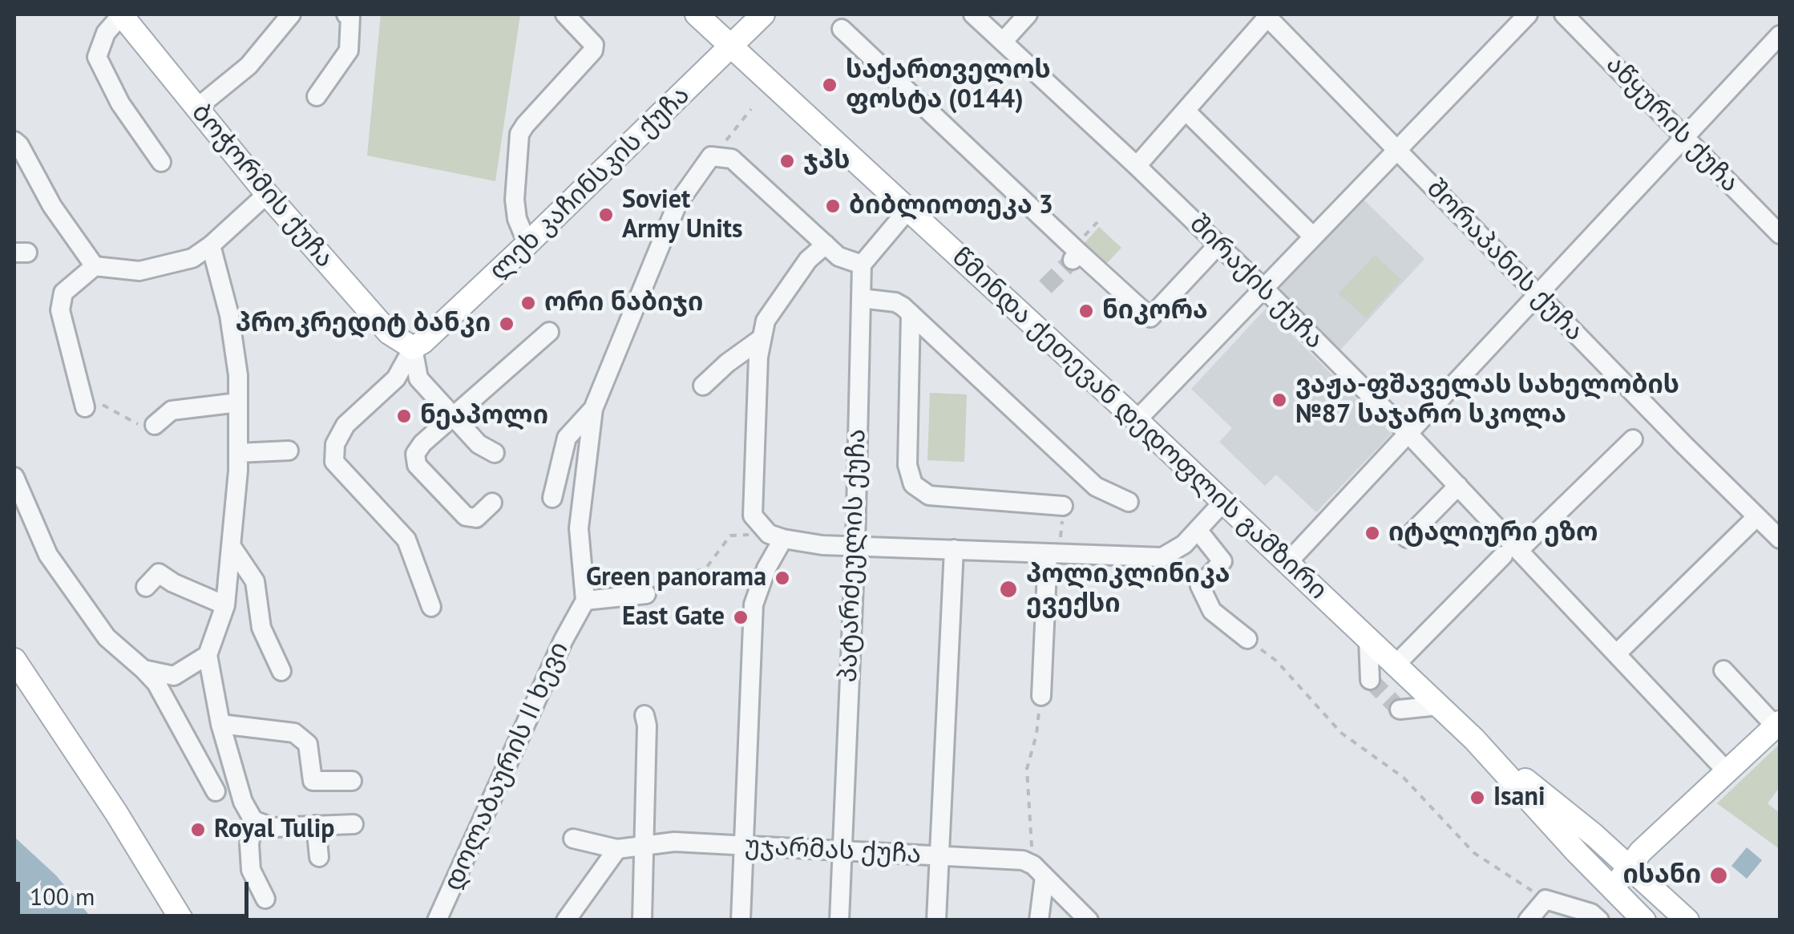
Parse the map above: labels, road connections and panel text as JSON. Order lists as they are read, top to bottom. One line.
{"streets":{"main road":["ლეხ კაჩინსკის ქუჩა","ბოჭორმის ქუჩა","წმინდა ქეთევან დედოფლის გამზირი"],"street":["აწყურის ქუჩა","შორაპანის ქუჩა","შირაქის ქუჩა","პატარძეულის ქუჩა","დოლაბაურის II ხევი","უჯარმას ქუჩა"]},"crossings":[["ლეხ კაჩინსკის ქუჩა","ბოჭორმის ქუჩა"],["ლეხ კაჩინსკის ქუჩა","წმინდა ქეთევან დედოფლის გამზირი"],["პატარძეულის ქუჩა","უჯარმას ქუჩა"]],"places":["საქართველოს ფოსტა (0144)","ჯპს","ბიბლიოთეკა 3","Soviet Army Units","ორი ნაბიჯი","ნიკორა","პროკრედიტ ბანკი","ვაჟა-ფშაველას სახელობის №87 საჯარო სკოლა","ნეაპოლი","იტალიური ეზო","Green panorama","პოლიკლინიკა ევექსი","East Gate","Isani","Royal Tulip","ისანი"],"scale_bar":"100 m"}
